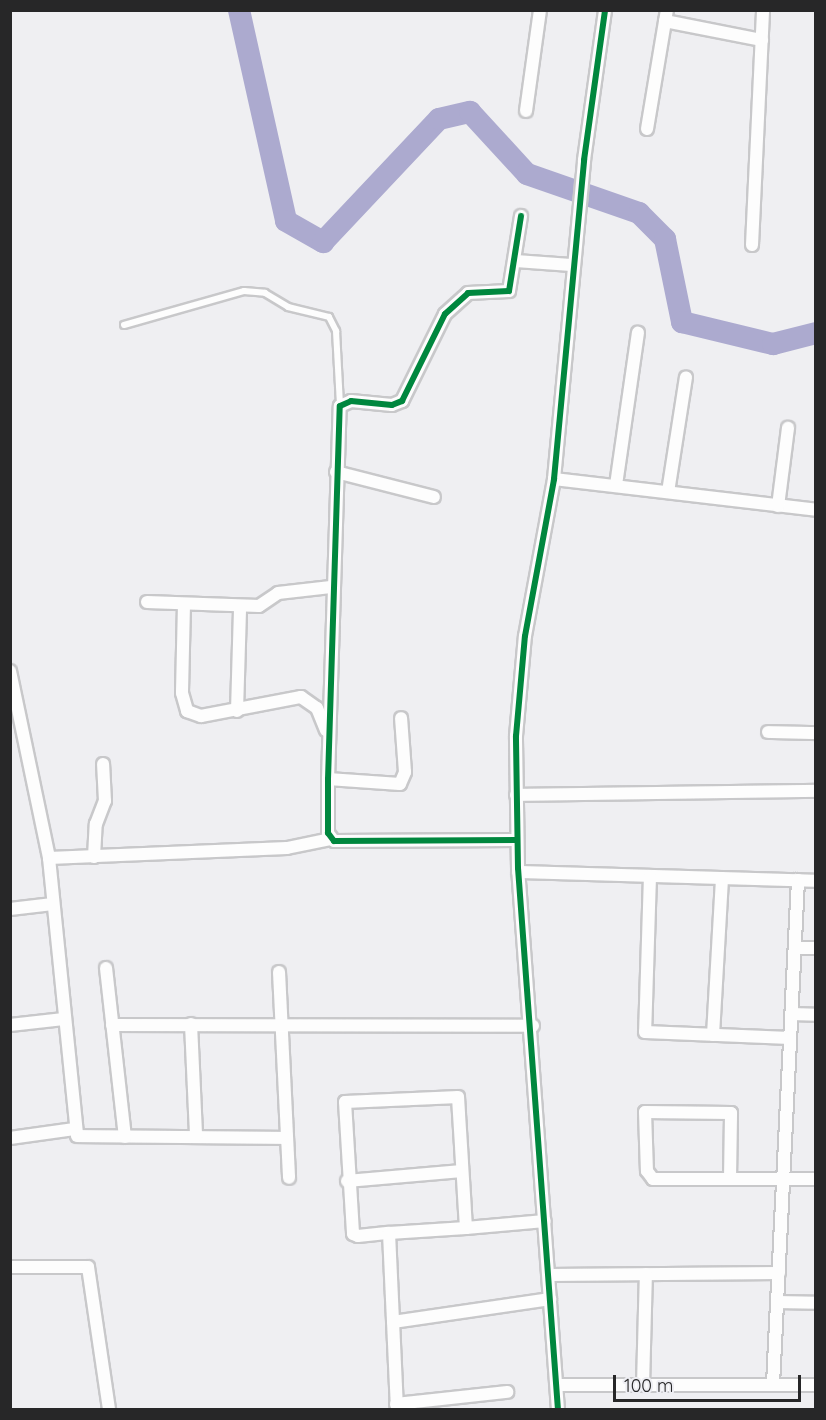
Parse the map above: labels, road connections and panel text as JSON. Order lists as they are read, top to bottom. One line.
{"scale_bar":"100 m"}
